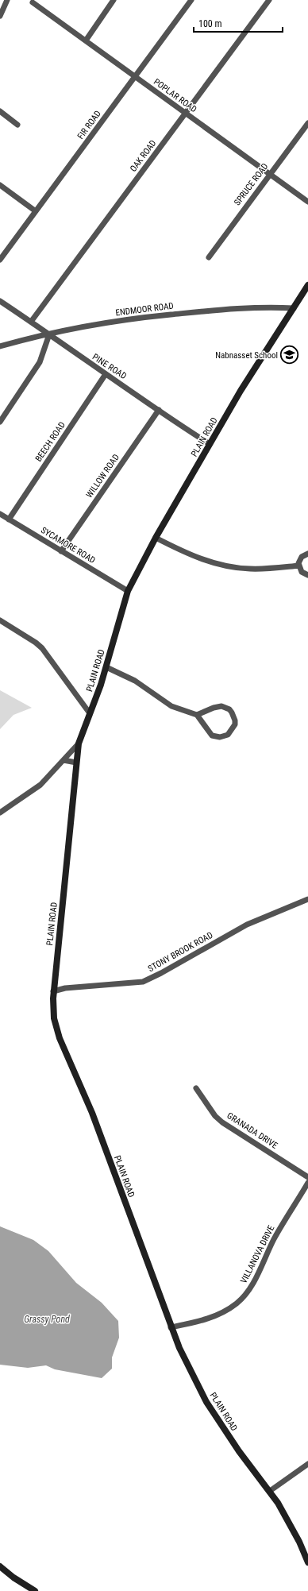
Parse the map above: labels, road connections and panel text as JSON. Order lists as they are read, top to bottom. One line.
{"streets":{"main road":["PLAIN ROAD"],"street":["POPLAR ROAD","FIR ROAD","OAK ROAD","SPRUCE ROAD","ENDMOOR ROAD","PINE ROAD","BEECH ROAD","WILLOW ROAD","SYCAMORE ROAD","STONY BROOK ROAD","GRANADA DRIVE","VILLANOVA DRIVE"]},"crossings":[["POPLAR ROAD","FIR ROAD"],["POPLAR ROAD","OAK ROAD"],["POPLAR ROAD","SPRUCE ROAD"],["OAK ROAD","PINE ROAD"],["ENDMOOR ROAD","PINE ROAD"],["ENDMOOR ROAD","PLAIN ROAD"],["PINE ROAD","PLAIN ROAD"],["PINE ROAD","BEECH ROAD"],["PINE ROAD","WILLOW ROAD"],["PLAIN ROAD","SYCAMORE ROAD"],["PLAIN ROAD","STONY BROOK ROAD"],["PLAIN ROAD","VILLANOVA DRIVE"],["BEECH ROAD","SYCAMORE ROAD"],["WILLOW ROAD","SYCAMORE ROAD"]],"water":["Grassy Pond"],"places":{"school or university":["Nabnasset School"]},"scale_bar":"100 m"}
